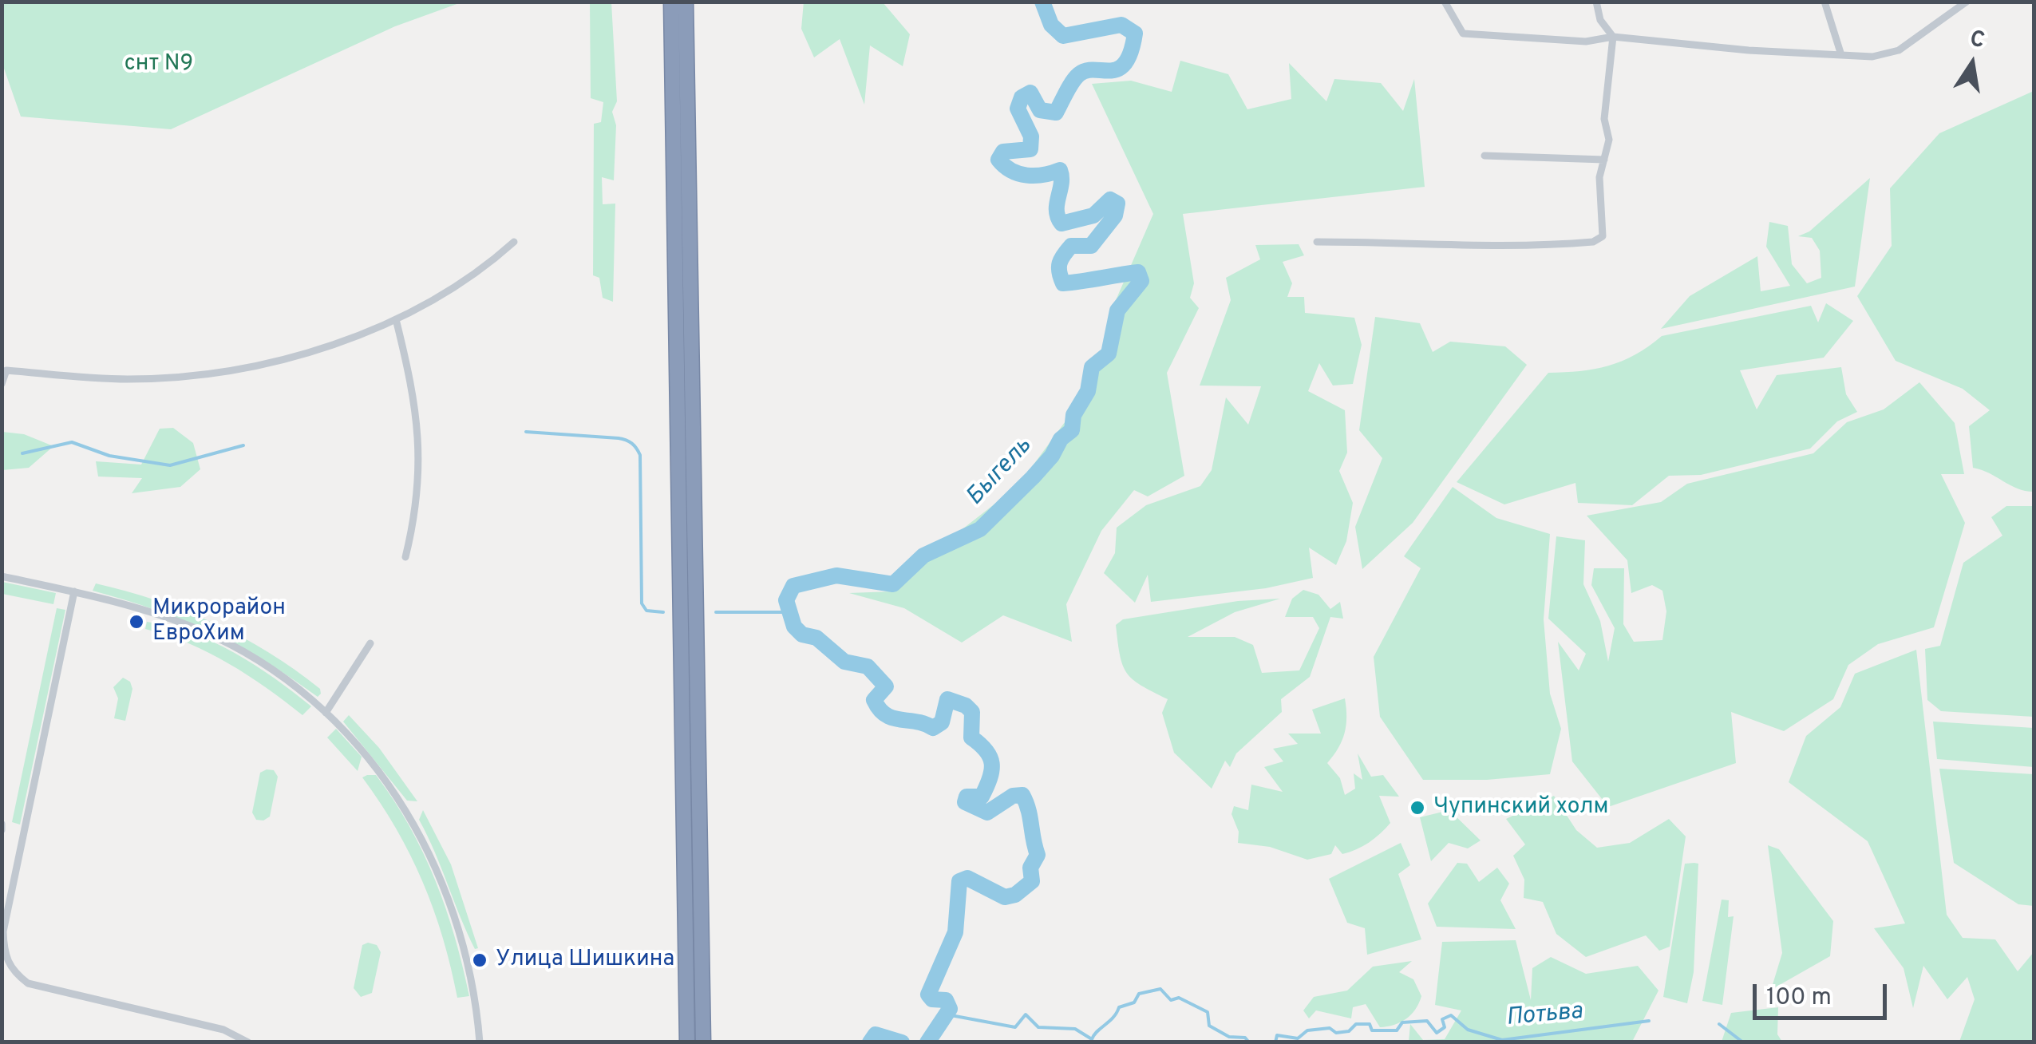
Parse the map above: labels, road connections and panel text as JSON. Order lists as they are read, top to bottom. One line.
{"water":["Быгель","Потьва"],"parks":["снт N9"],"places":["Микрорайон ЕвроХим","Чупинский холм","Улица Шишкина"],"scale_bar":"100 m","north":"top"}
